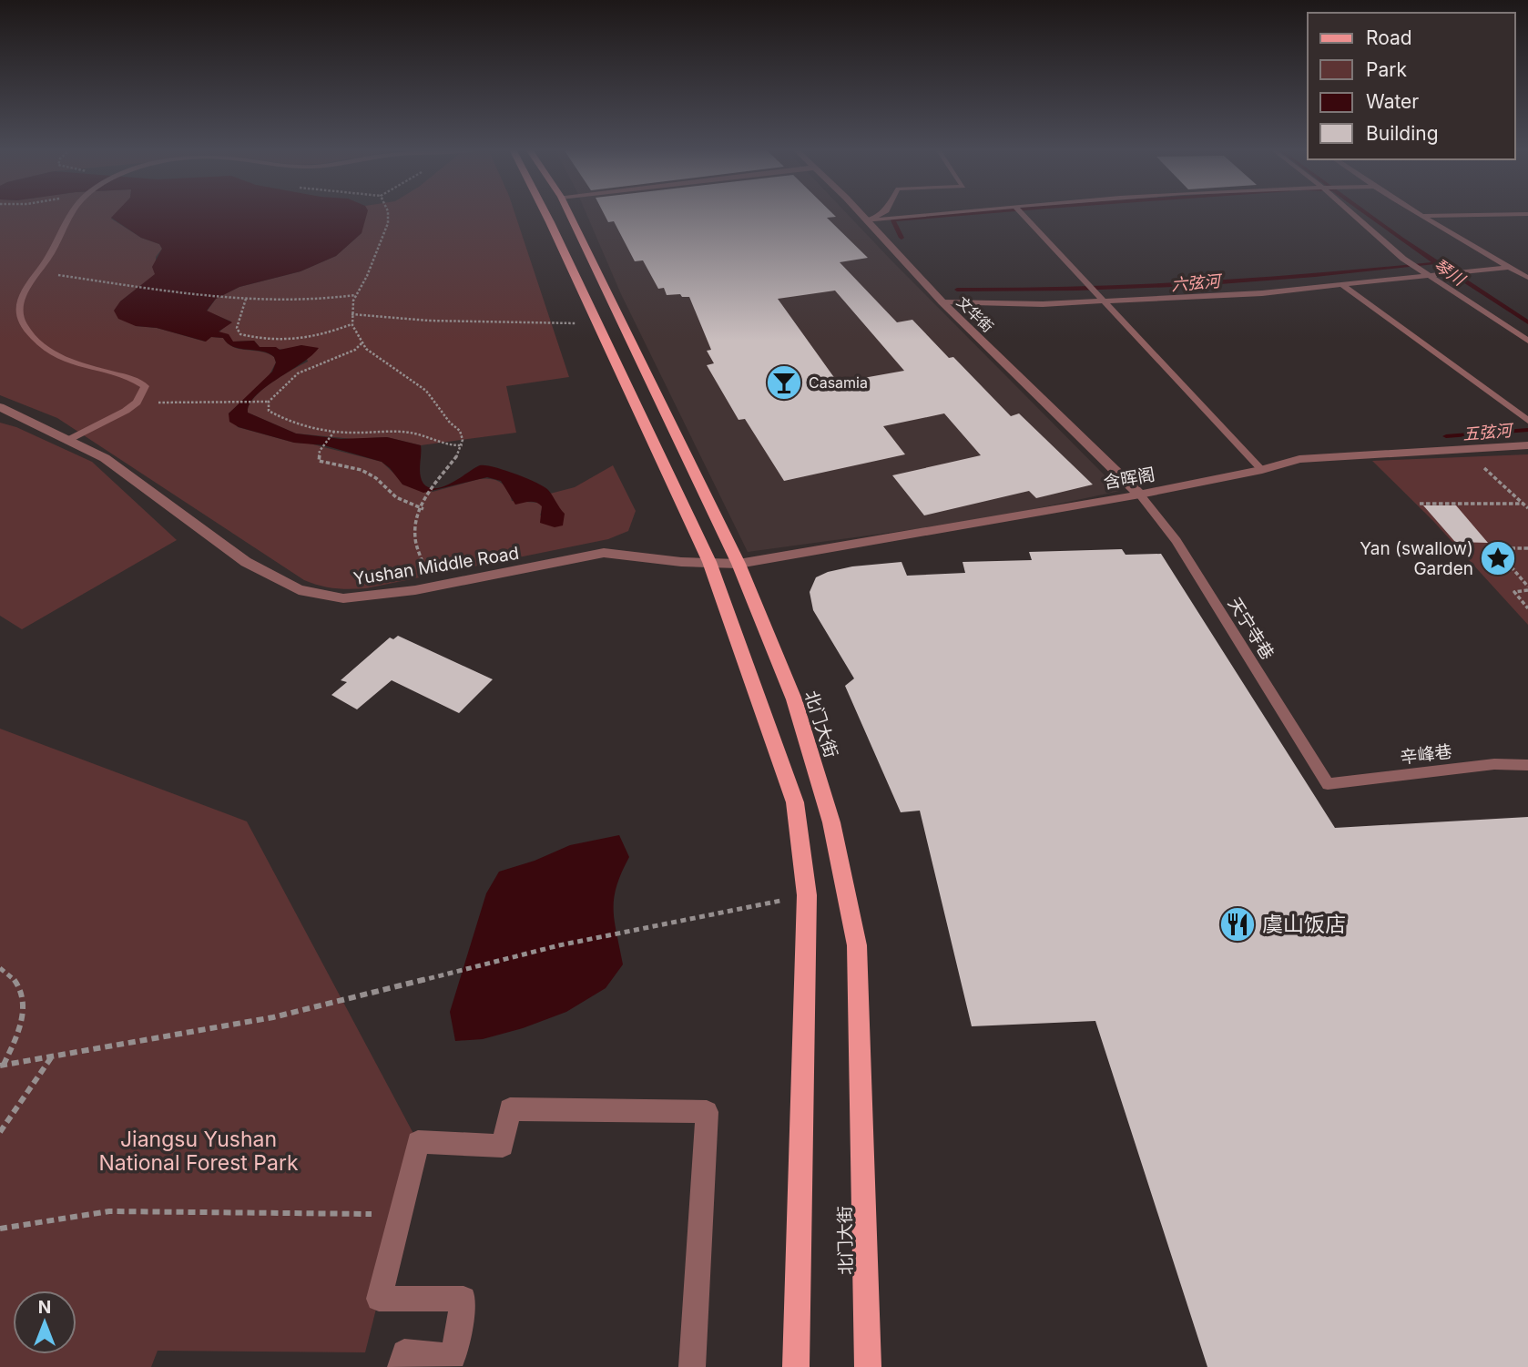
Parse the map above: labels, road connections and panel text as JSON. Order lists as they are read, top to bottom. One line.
{"streets":{"main road":["北门大街"],"street":["文华街","含晖阁","Yushan Middle Road"],"lane":["天宁寺巷","辛峰巷"]},"crossings":[["文华街","含晖阁"],["文华街","天宁寺巷"],["含晖阁","Yushan Middle Road"],["含晖阁","天宁寺巷"],["含晖阁","北门大街"],["Yushan Middle Road","北门大街"],["天宁寺巷","辛峰巷"]],"water":["琴川","六弦河","五弦河"],"parks":["Jiangsu Yushan National Forest Park"],"places":{"bar":["Casamia"],"place":["Yan (swallow) Garden"],"restaurant":["虞山饭店"]},"legend":["Road","Park","Water","Building"],"north":"top"}
